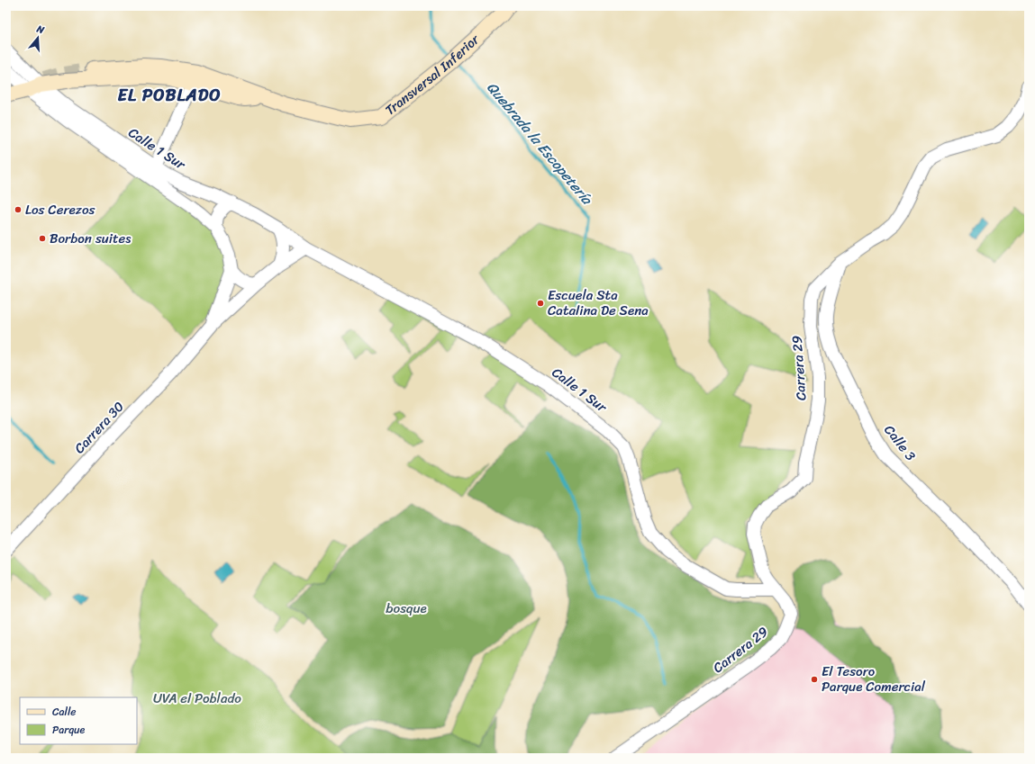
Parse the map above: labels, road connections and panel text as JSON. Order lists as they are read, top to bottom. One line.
{"streets":{"main road":["Transversal Inferior"],"street":["Calle 1 Sur","Carrera 29","Carrera 30","Calle 3"]},"crossings":[["Transversal Inferior","Calle 1 Sur"],["Calle 1 Sur","Carrera 29"],["Calle 1 Sur","Carrera 30"]],"districts":["EL POBLADO"],"water":["Quebrada la Escopetería"],"parks":["bosque","UVA el Poblado"],"places":["Los Cerezos","Borbon suites","Escuela Sta Catalina De Sena","El Tesoro Parque Comercial"],"legend":["Calle","Parque"],"north":"top"}
